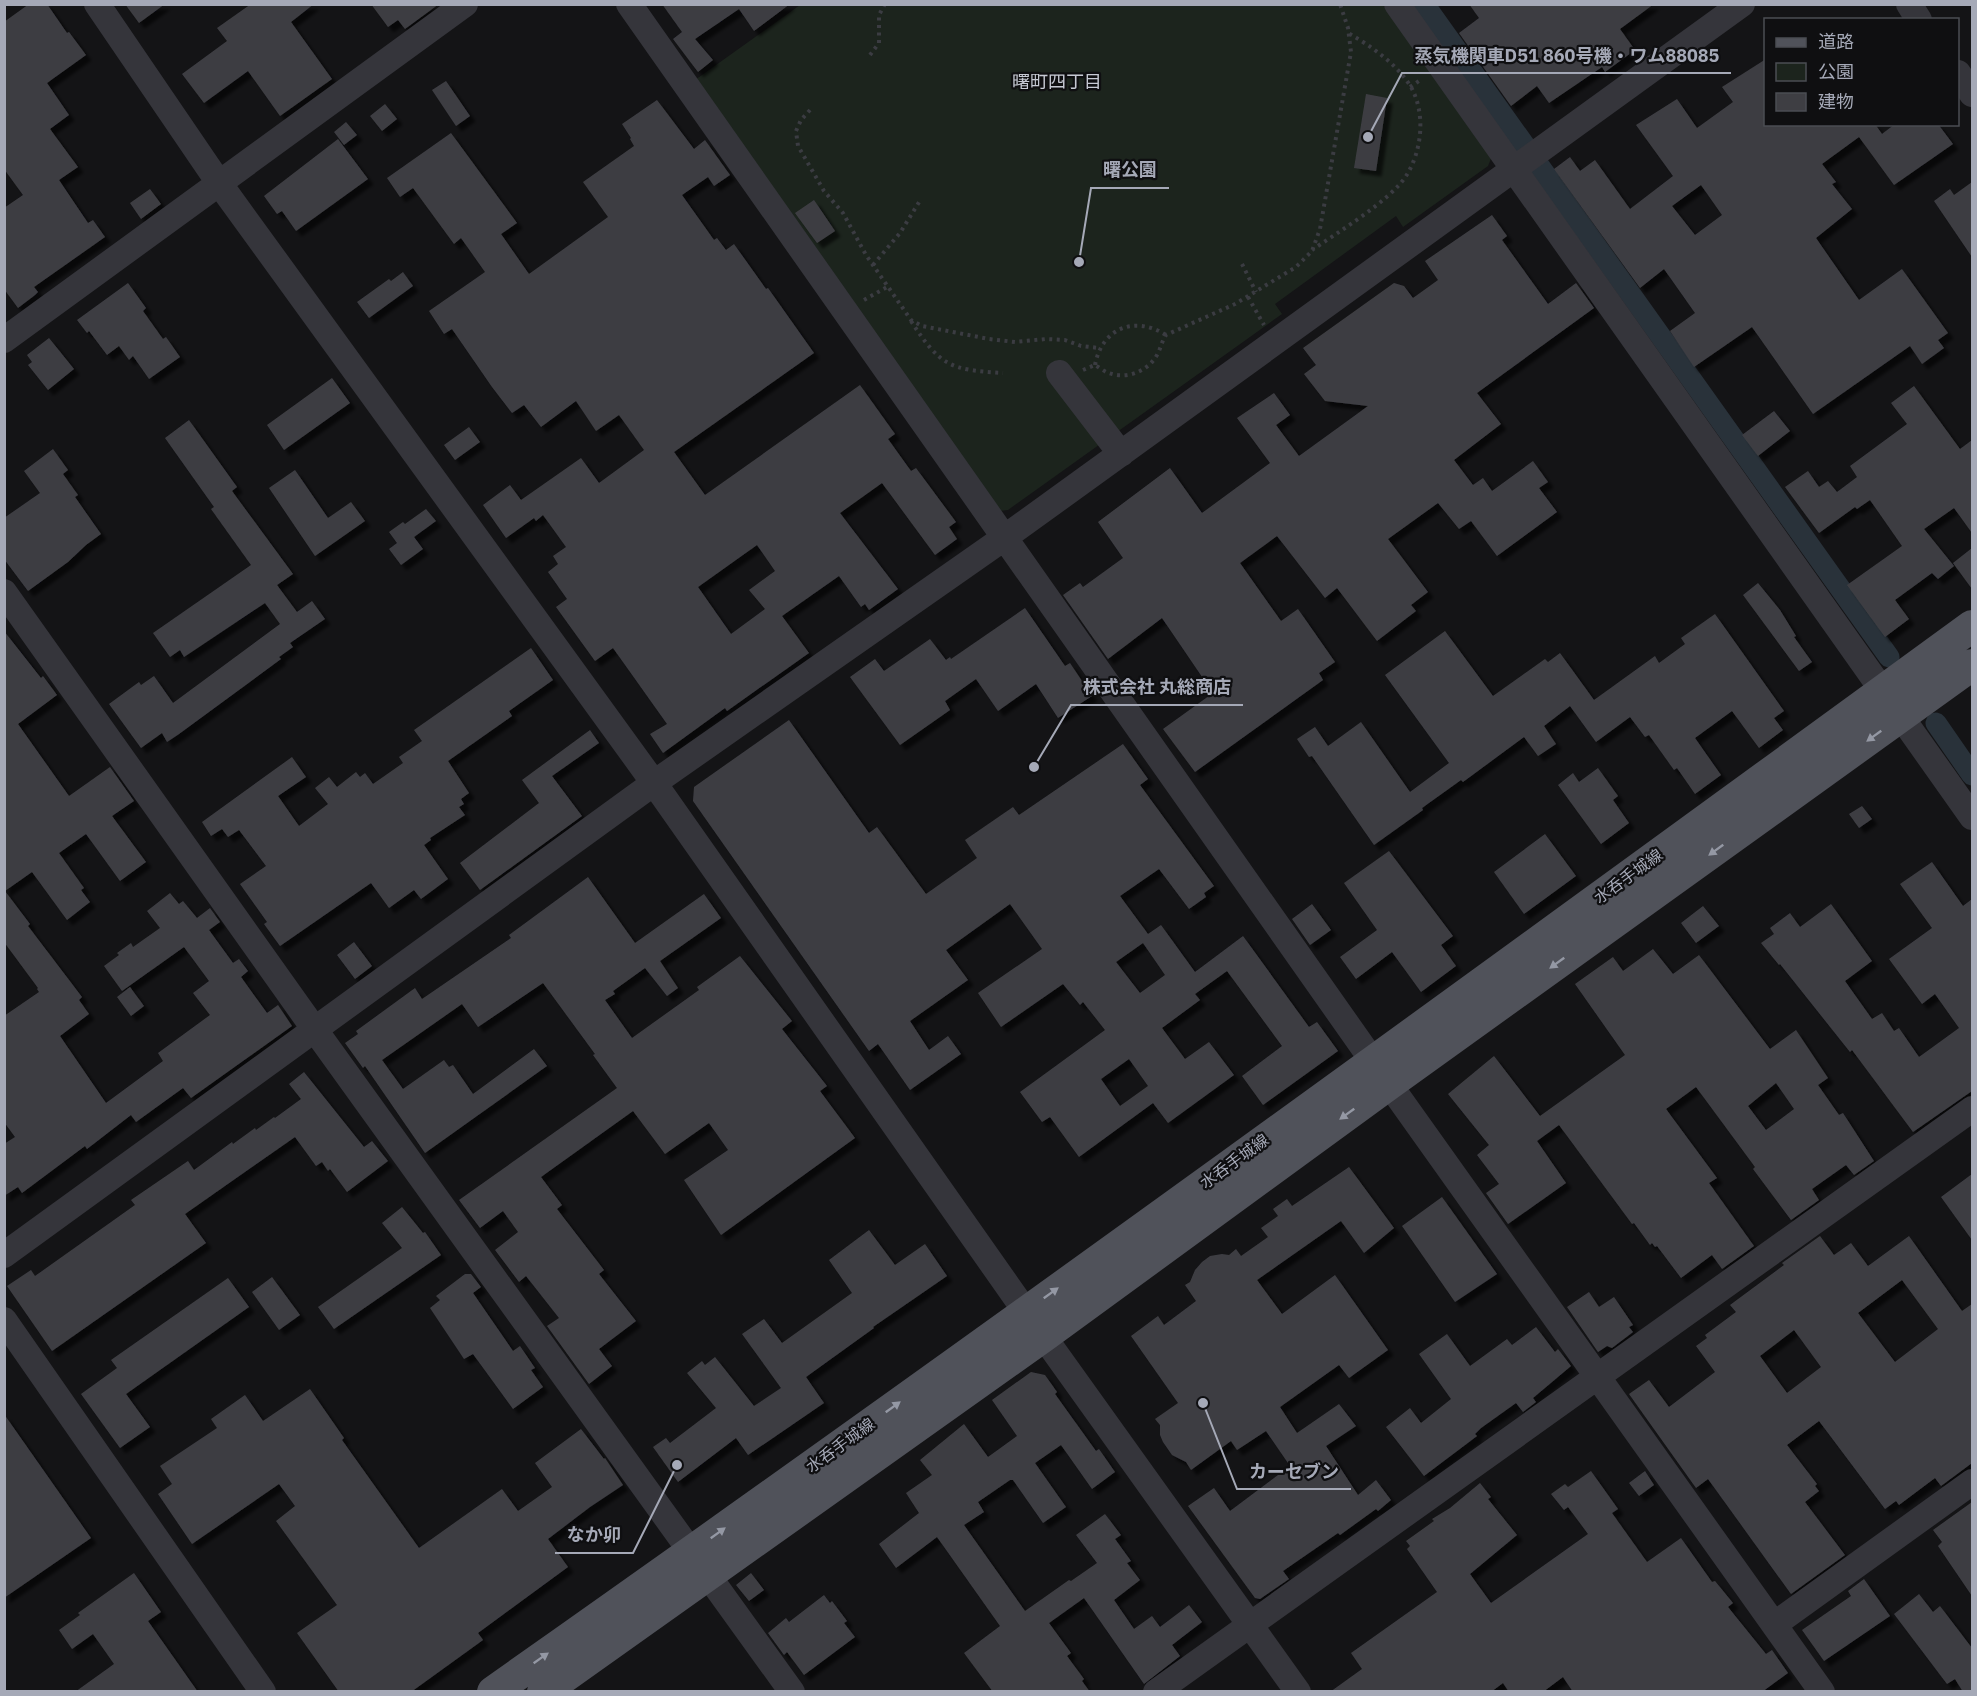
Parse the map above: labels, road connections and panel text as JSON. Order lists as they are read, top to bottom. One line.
{"streets":{"main road":["水呑手城線"]},"districts":["曙町四丁目"],"places":["蒸気機関車D51 860号機・ワム88085","曙公園","株式会社 丸総商店","カーセブン","なか卯"],"legend":["道路","公園","建物"]}
